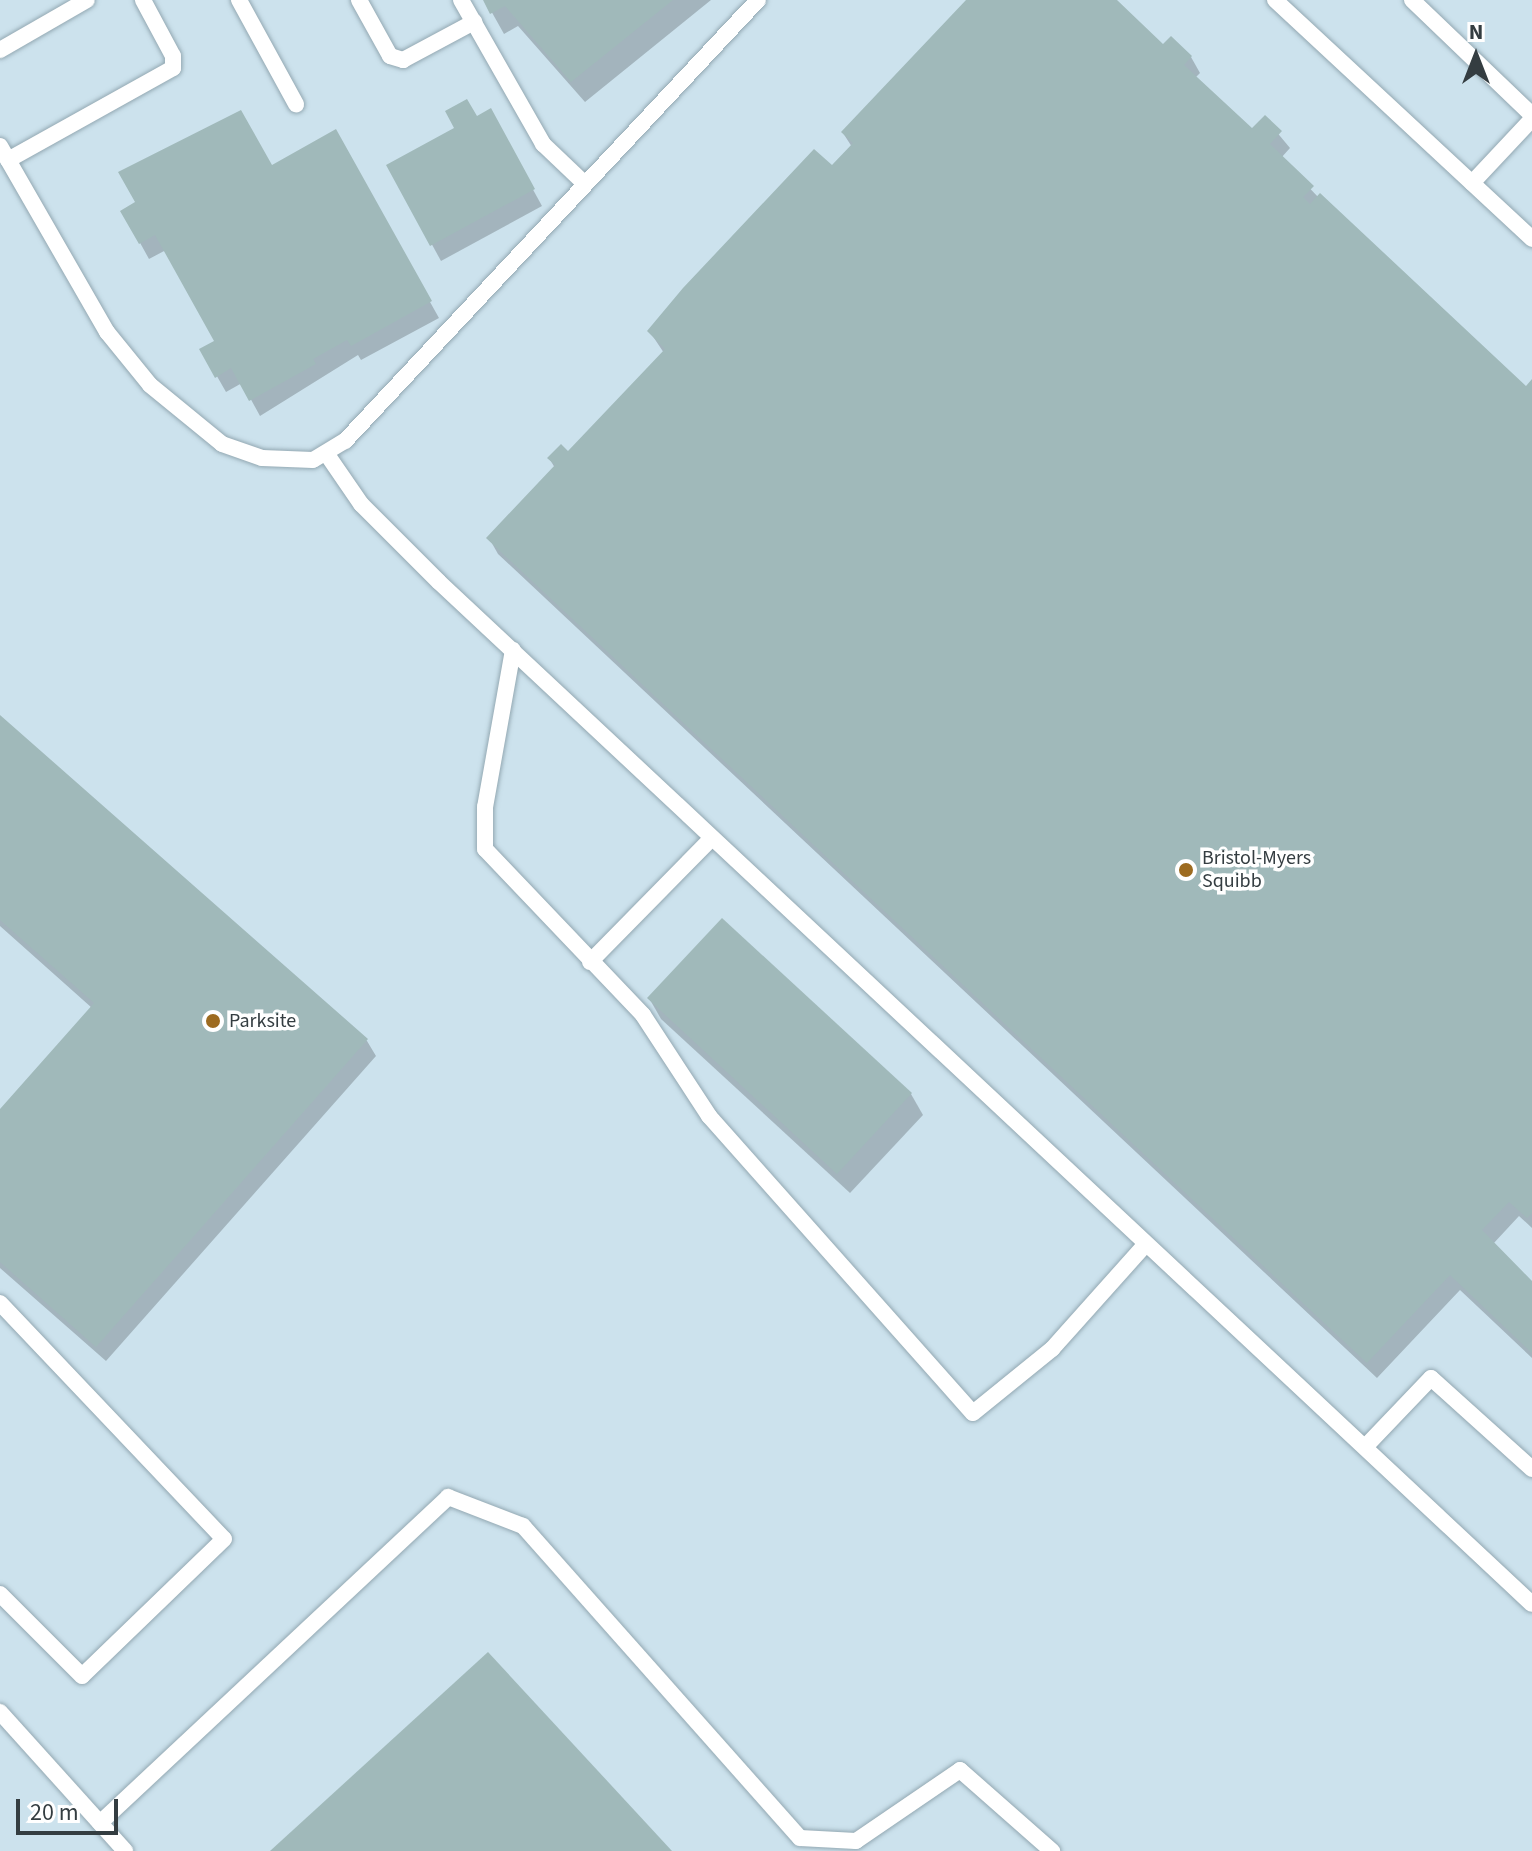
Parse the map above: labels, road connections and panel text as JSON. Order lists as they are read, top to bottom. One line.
{"places":["Bristol-Myers Squibb","Parksite"],"scale_bar":"20 m","north":"top"}
